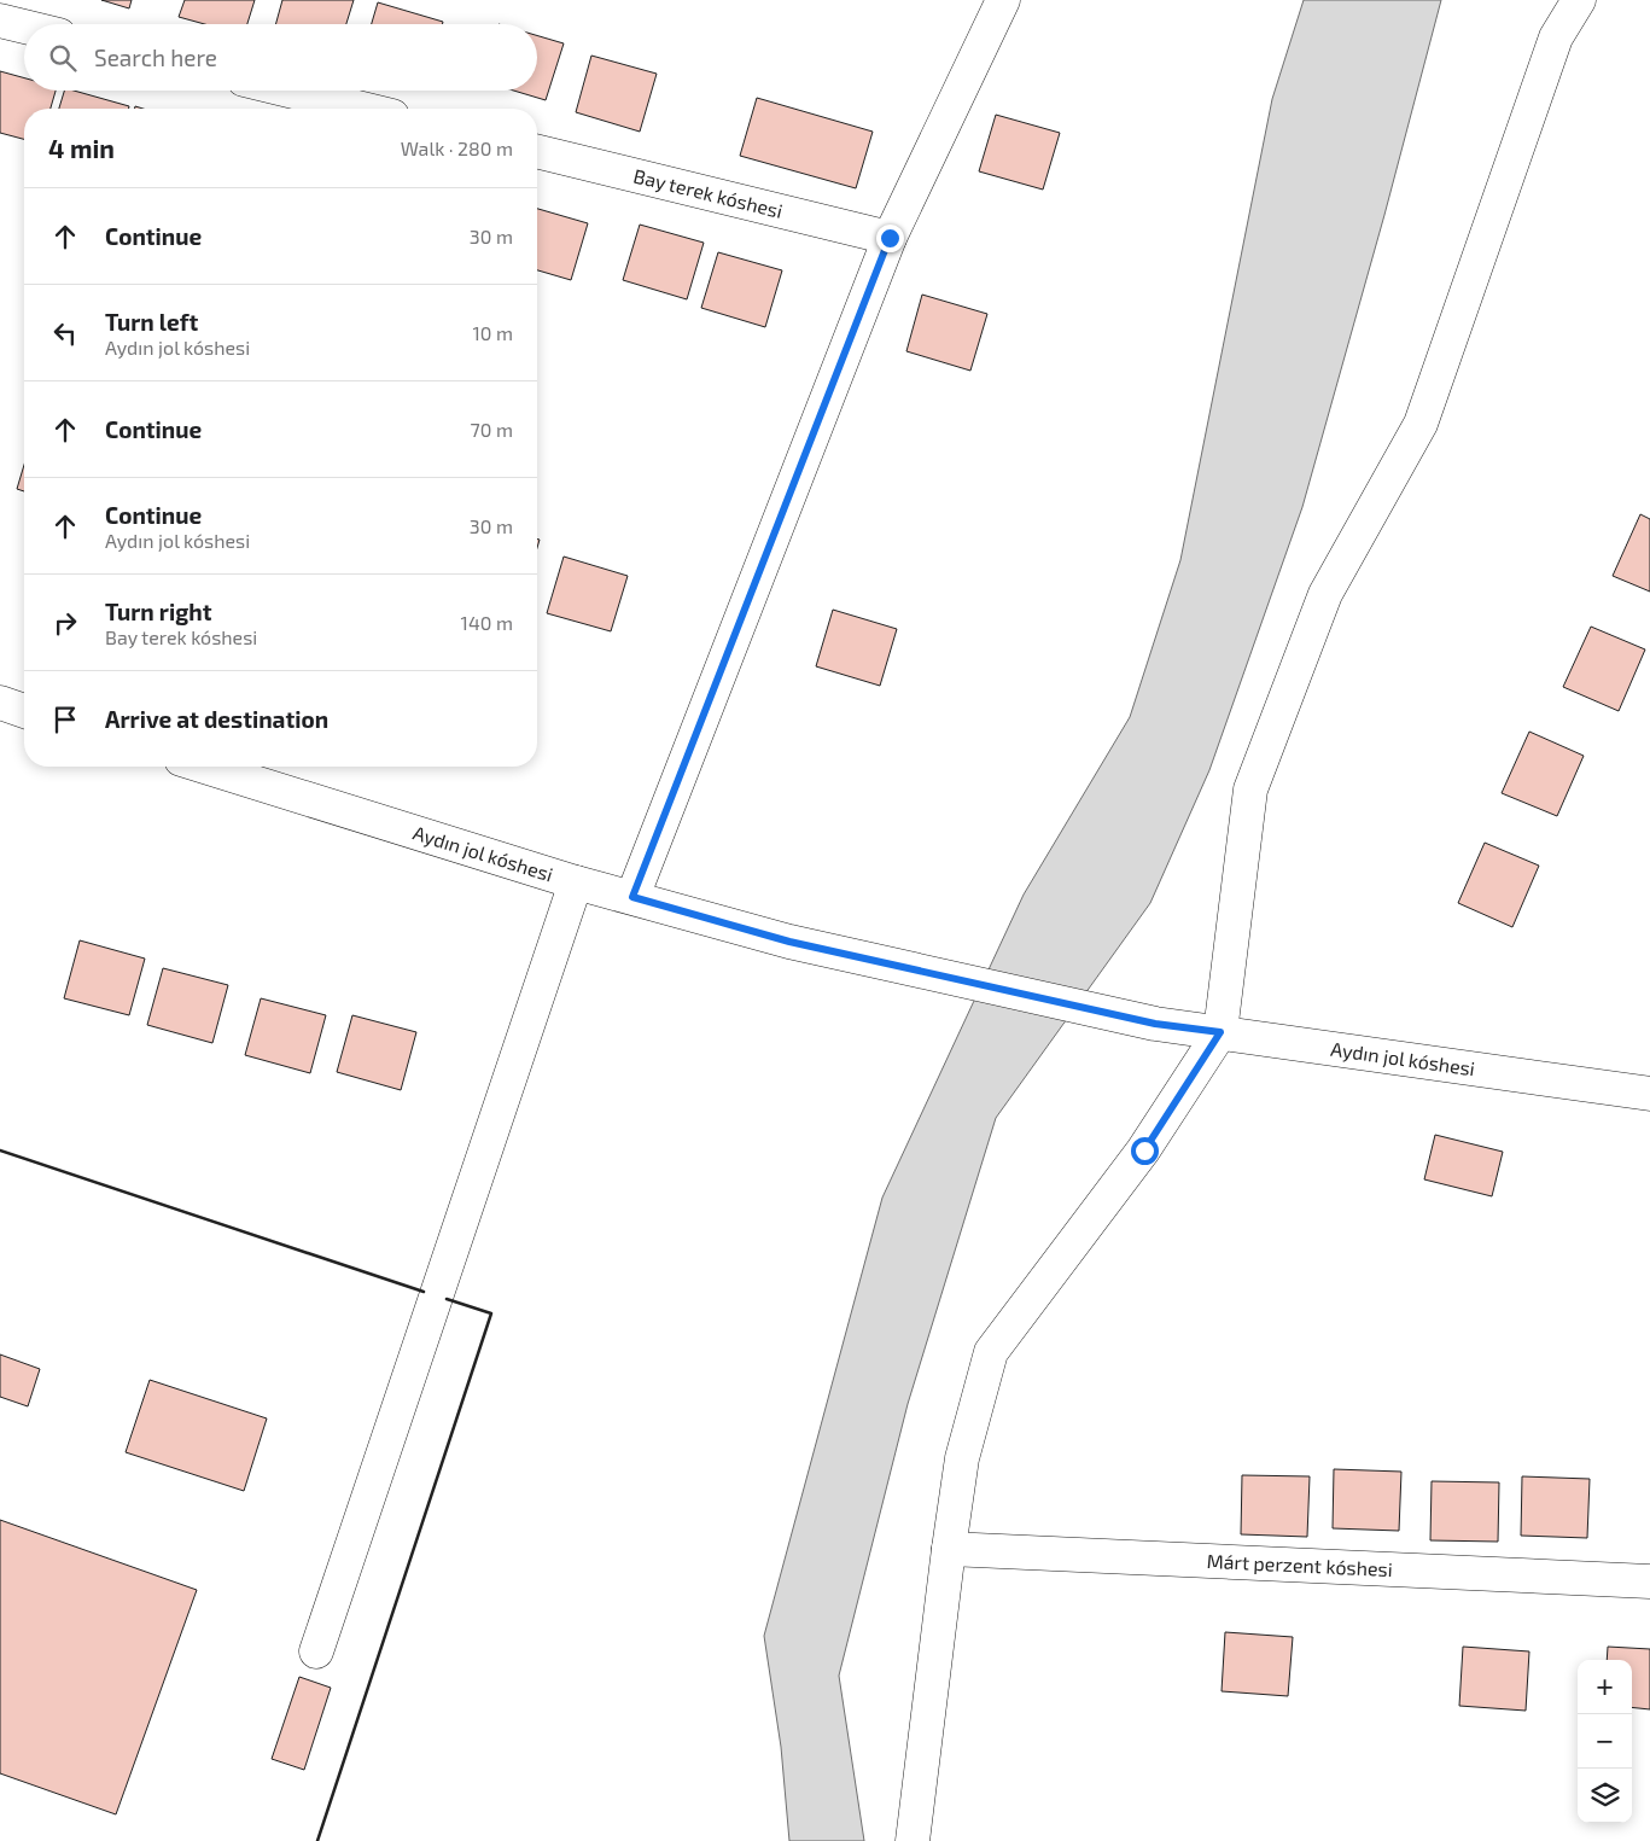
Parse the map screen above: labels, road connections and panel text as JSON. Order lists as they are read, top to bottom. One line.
{"streets":{"street":["Bay terek kóshesi","Aydın jol kóshesi","Márt perzent kóshesi"]},"page":{"search":"Search here","heading":["4 min","Walk · 280 m"],"list":[["Continue","30 m"],["Turn left","Aydın jol kóshesi","10 m"],["Continue","70 m"],["Continue","Aydın jol kóshesi","30 m"],["Turn right","Bay terek kóshesi","140 m"],"Arrive at destination"],"map_buttons":["+","−"]}}
